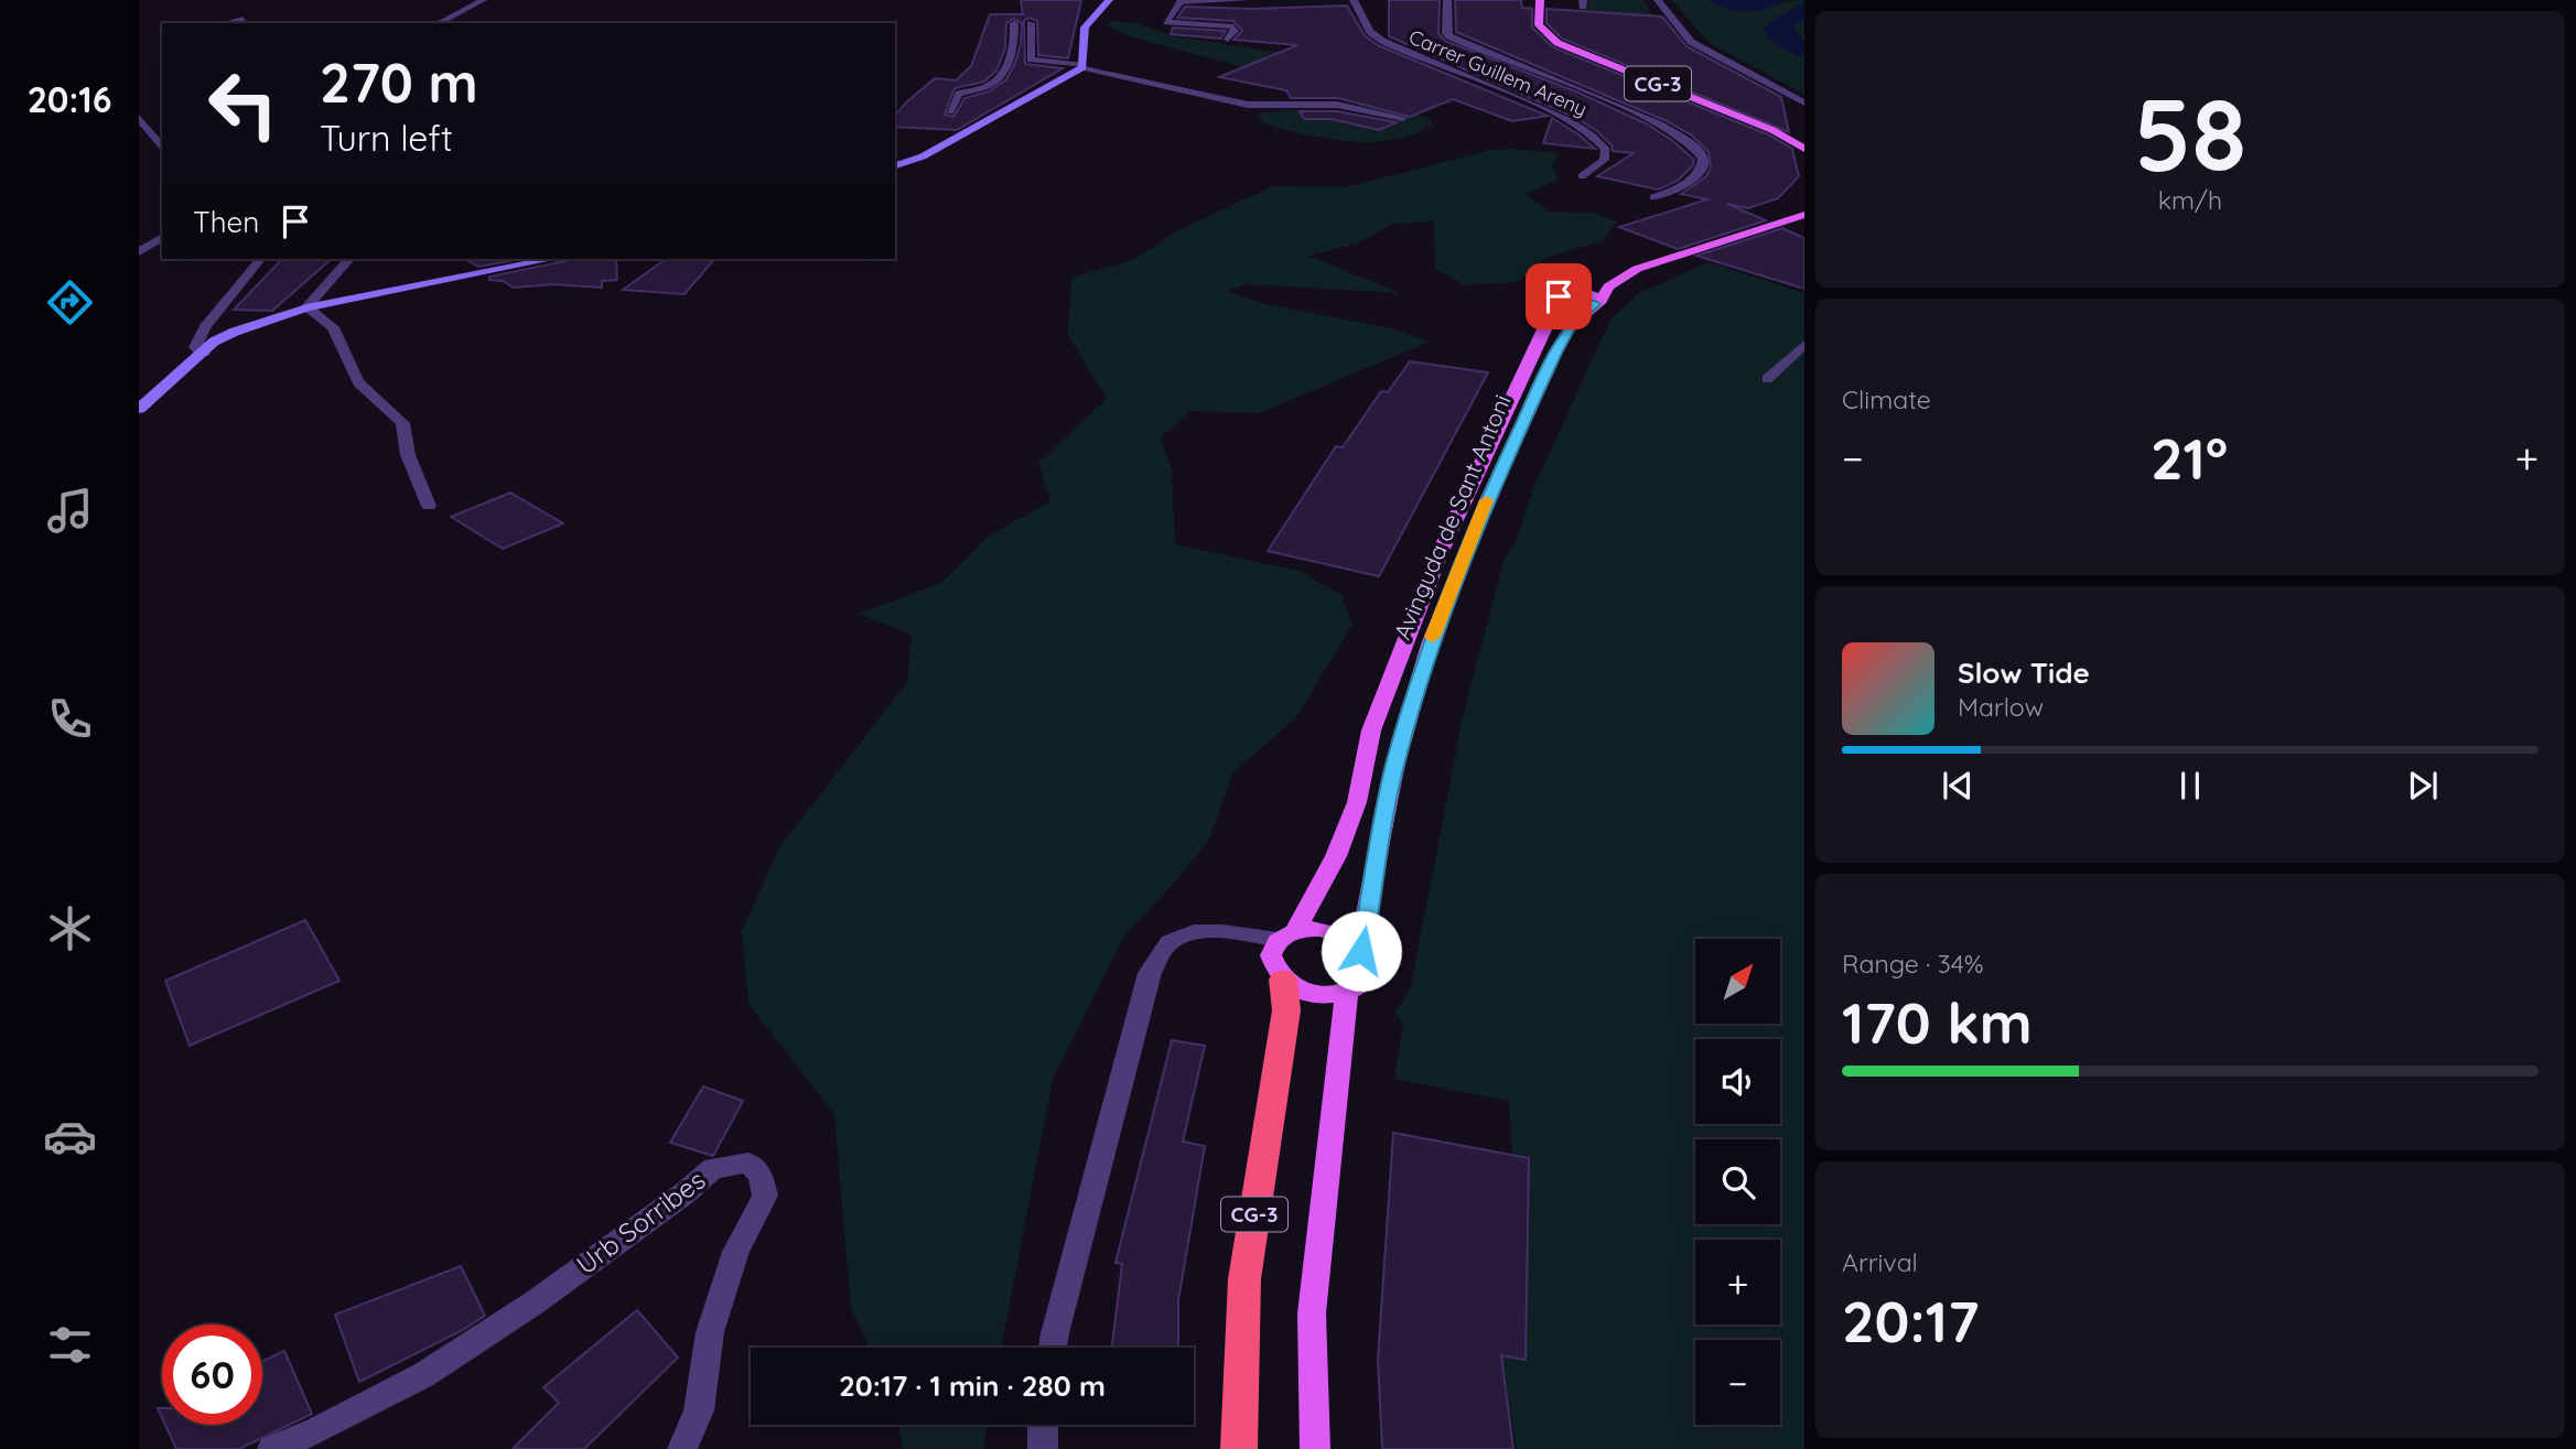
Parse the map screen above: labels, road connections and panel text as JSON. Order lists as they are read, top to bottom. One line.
{"streets":{"highway":["CG-3"],"main road":["Avinguda de Sant Antoni"],"street":["Carrer Guillem Areny","Urb Sorribes"]},"crossings":[["CG-3","Avinguda de Sant Antoni"]],"north":"top right","page":{"tabs":"20:16","tile":[["58","km/h"],"Climate",["Range · 34%","170 km"],["Arrival","20:17"]],"turn":["270 m","Turn left"],"then":"Then","heat":["−","21°","+"],"song":["Slow Tide","Marlow"],"map_buttons":["+","−"],"limit":"60","trip":"20:17 · 1 min · 280 m"}}
